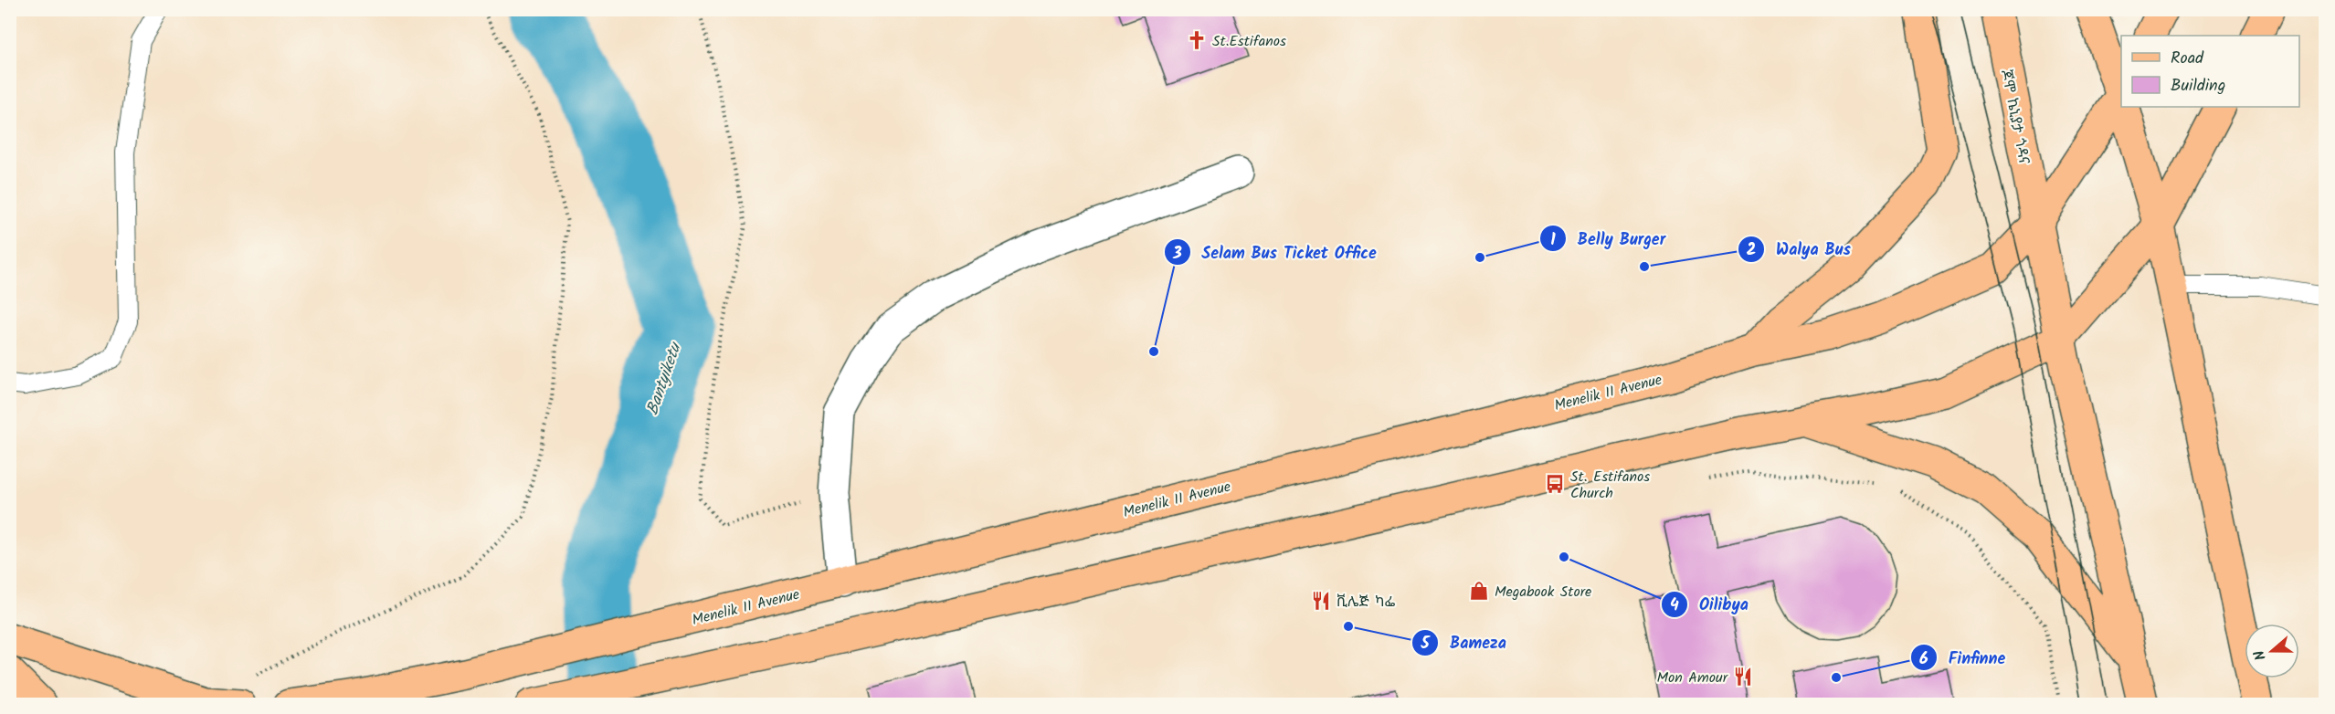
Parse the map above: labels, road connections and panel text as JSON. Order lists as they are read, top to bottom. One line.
{"streets":{"main road":["ጆሞ ኬኒያታ ጎዳና","Menelik II Avenue"]},"crossings":[["ጆሞ ኬኒያታ ጎዳና","Menelik II Avenue"]],"water":["Bantyiketu"],"places":{"church":["St.Estifanos"],"other":["Belly Burger","Walya Bus","Selam Bus Ticket Office","Oilibya","Bameza","Finfinne"],"bus stop":["St. Estifanos Church"],"shop":["Megabook Store"],"restaurant":["ቪሌጅ ካፌ","Mon Amour"]},"legend":["Road","Building"],"north":"left"}
